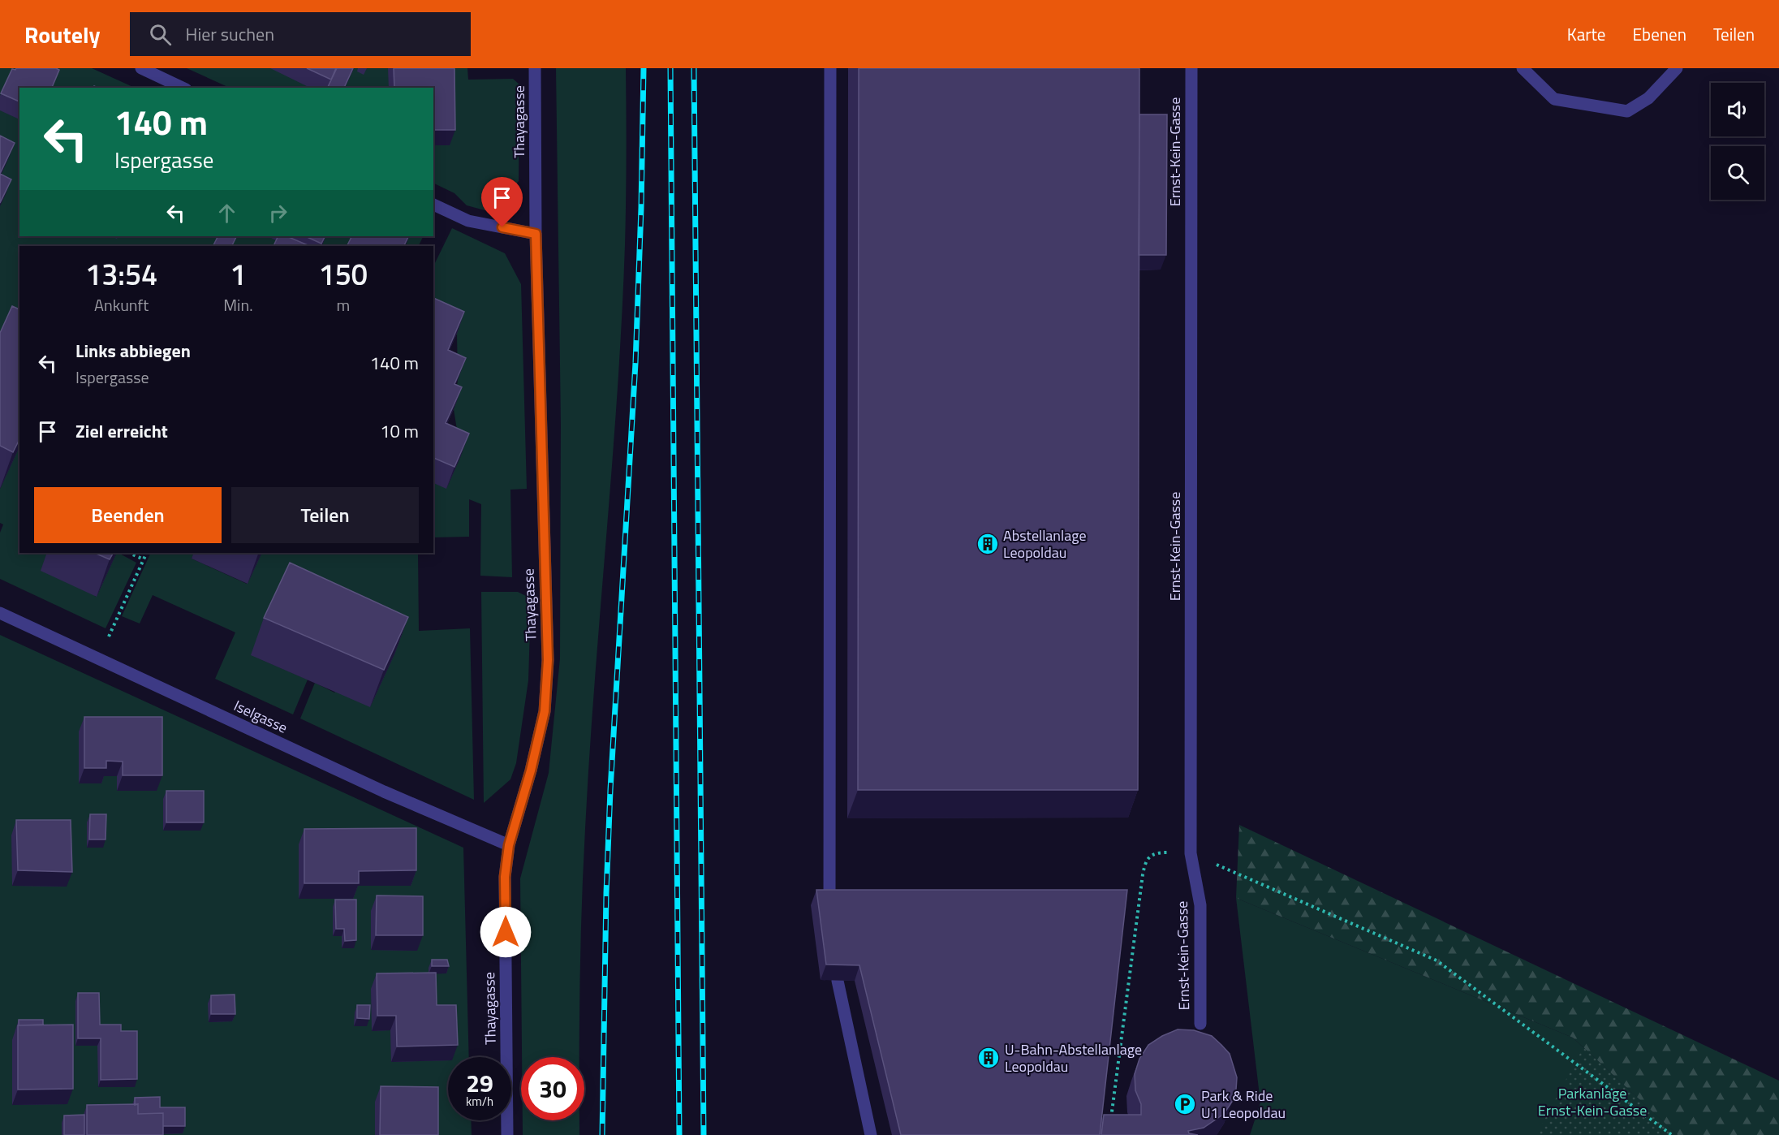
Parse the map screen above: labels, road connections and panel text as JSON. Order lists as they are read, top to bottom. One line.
{"streets":{"street":["Thayagasse","Ernst-Kein-Gasse","Iselgasse"]},"crossings":[["Thayagasse","Iselgasse"]],"parks":["Parkanlage Ernst-Kein-Gasse"],"places":{"building":["Abstellanlage Leopoldau","U-Bahn-Abstellanlage Leopoldau"],"parking":["Park & Ride U1 Leopoldau"]},"page":{"header":"Routely","search":"Hier suchen","nav":["Karte","Ebenen","Teilen"],"turn":["140 m","Ispergasse"],"eta":["13:54","Ankunft","1","Min.","150","m"],"list":[{"name":"Links abbiegen","note":"Ispergasse","value":"140 m"},{"name":"Ziel erreicht","value":"10 m"}],"buttons":["Beenden","Teilen"],"speed":"29 km/h","limit":"30"}}
